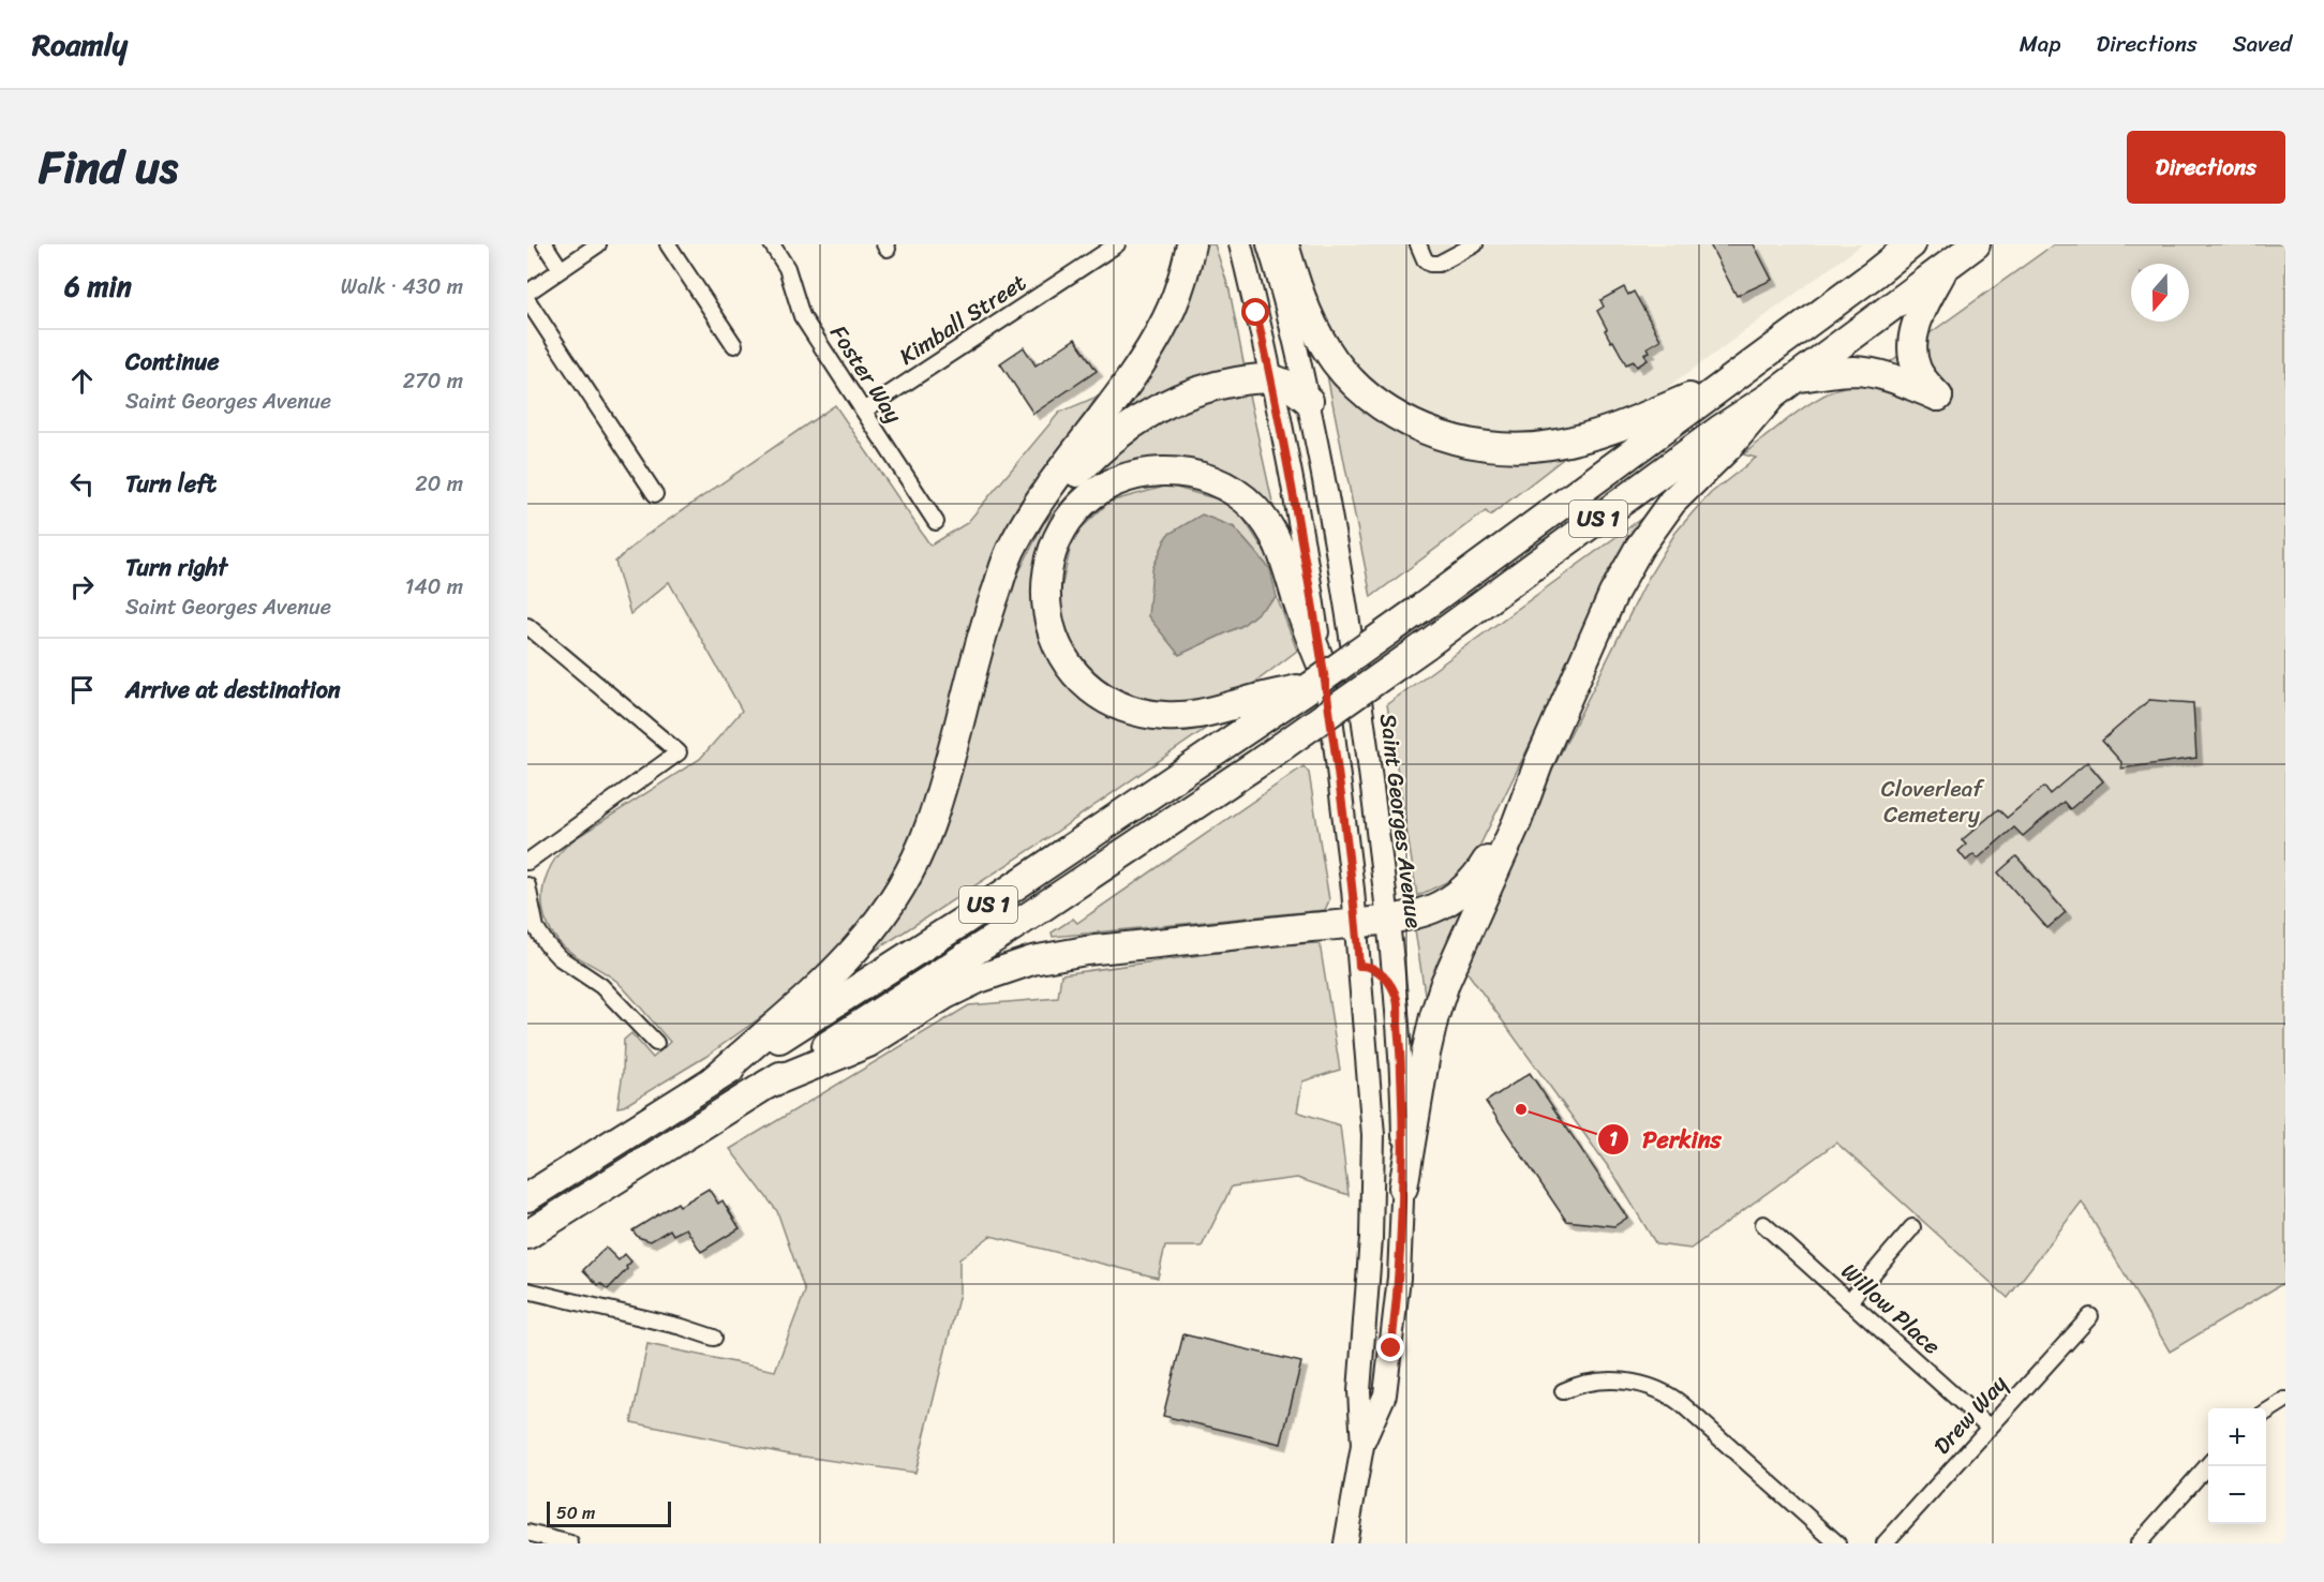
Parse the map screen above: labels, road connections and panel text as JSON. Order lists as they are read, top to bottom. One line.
{"streets":{"highway":["US 1"],"main road":["Saint Georges Avenue"],"street":["Kimball Street","Foster Way","Willow Place","Drew Way"]},"crossings":[["Kimball Street","Foster Way"],["US 1","Saint Georges Avenue"],["Willow Place","Drew Way"]],"parks":["Cloverleaf Cemetery"],"places":["Perkins"],"scale_bar":"50 m","north":"bottom","page":{"header":"Roamly","nav":["Map","Directions","Saved"],"title":"Find us","buttons":"Directions","heading":["6 min","Walk · 430 m"],"list":[["Continue","Saint Georges Avenue","270 m"],["Turn left","20 m"],["Turn right","Saint Georges Avenue","140 m"],"Arrive at destination"],"map_buttons":["+","−"],"scale":"50 m"}}
